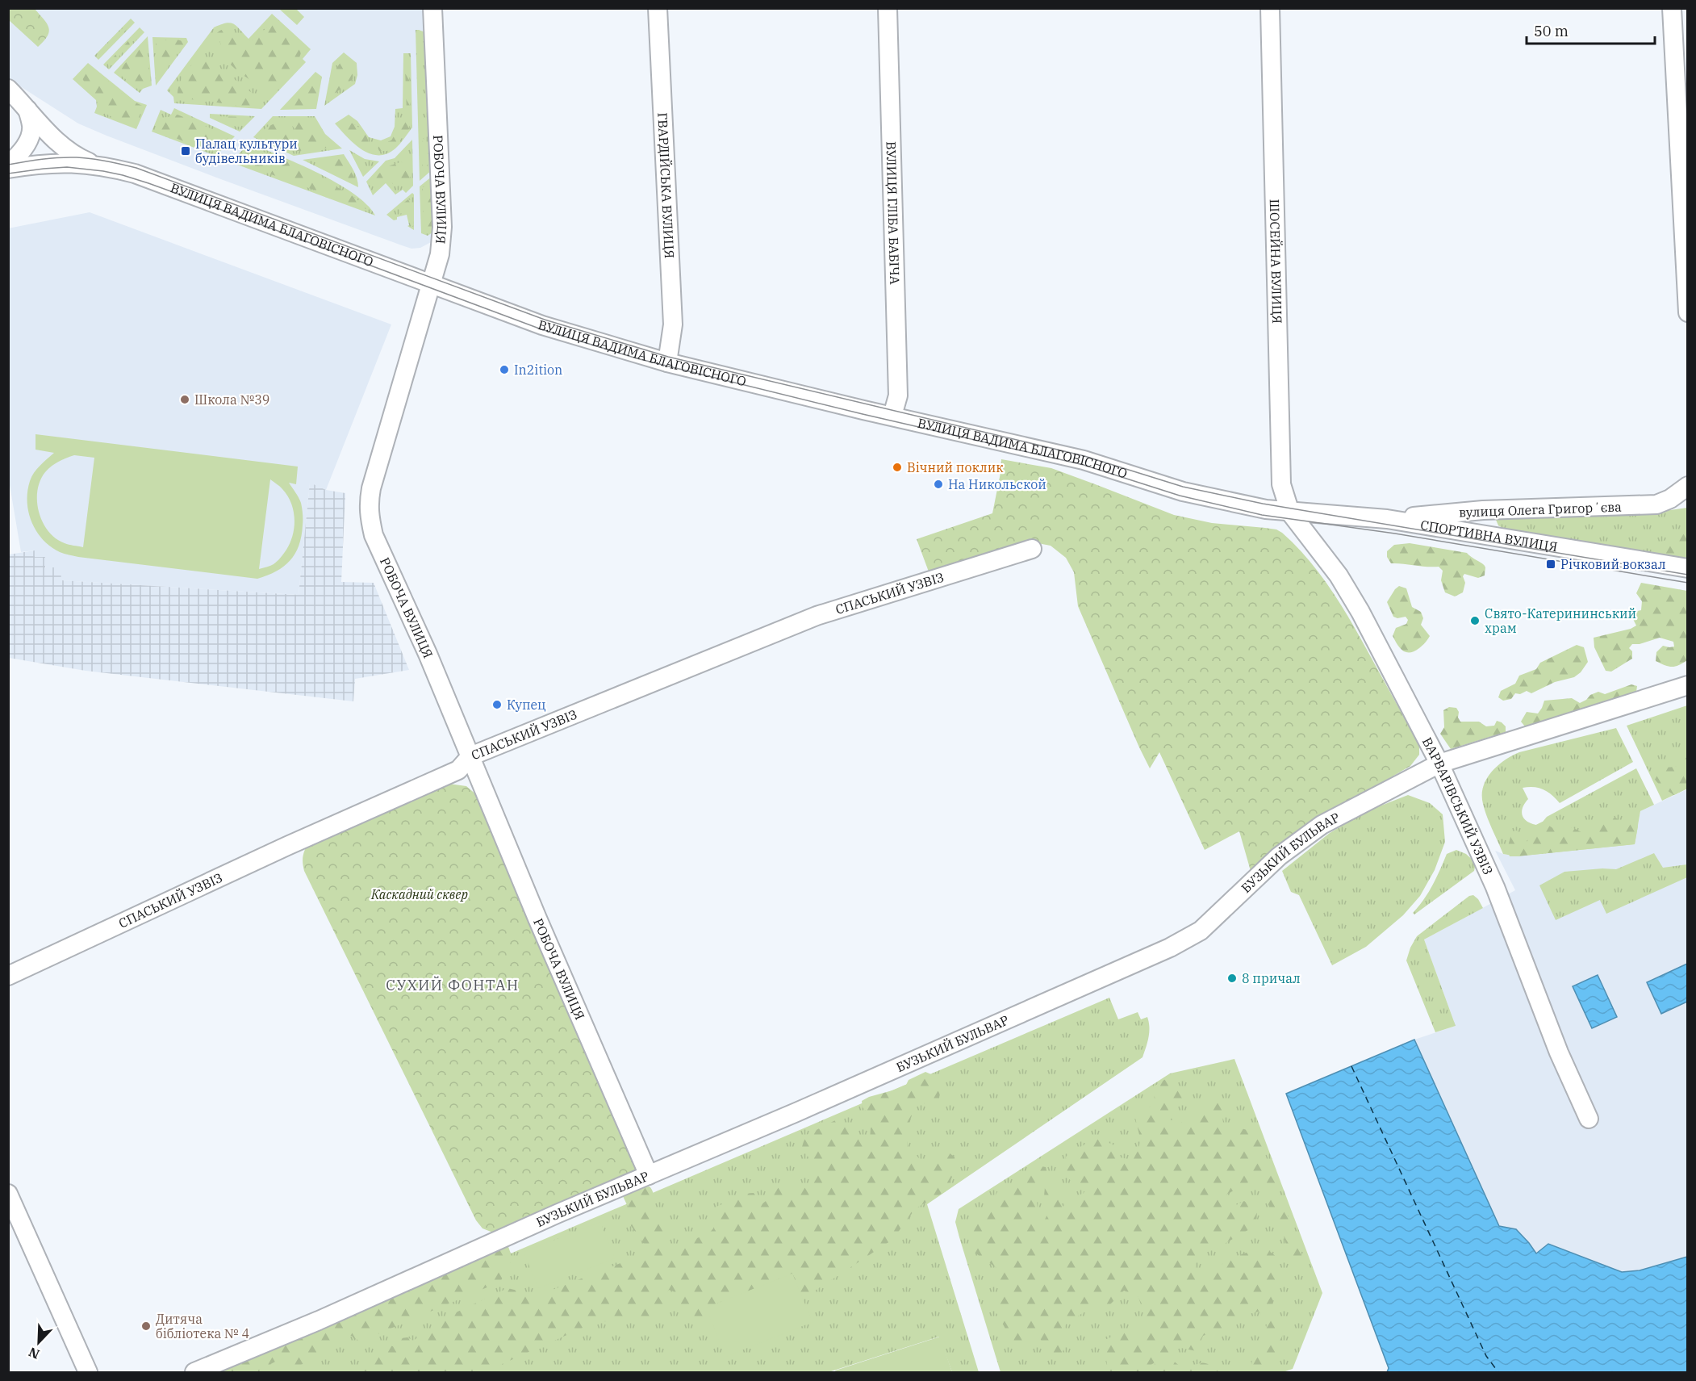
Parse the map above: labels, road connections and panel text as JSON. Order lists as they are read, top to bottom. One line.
{"streets":{"street":["ГВАРДІЙСЬКА ВУЛИЦЯ","РОБОЧА ВУЛИЦЯ","ВУЛИЦЯ ГЛІБА БАБІЧА","ВУЛИЦЯ ВАДИМА БЛАГОВІСНОГО","ШОСЕЙНА ВУЛИЦЯ","вулиця Олега Григорʼєва","СПОРТИВНА ВУЛИЦЯ","СПАСЬКИЙ УЗВІЗ","ВАРВАРІВСЬКИЙ УЗВІЗ","БУЗЬКИЙ БУЛЬВАР"]},"crossings":[["ГВАРДІЙСЬКА ВУЛИЦЯ","ВУЛИЦЯ ВАДИМА БЛАГОВІСНОГО"],["РОБОЧА ВУЛИЦЯ","ВУЛИЦЯ ВАДИМА БЛАГОВІСНОГО"],["РОБОЧА ВУЛИЦЯ","СПАСЬКИЙ УЗВІЗ"],["РОБОЧА ВУЛИЦЯ","БУЗЬКИЙ БУЛЬВАР"],["ВУЛИЦЯ ГЛІБА БАБІЧА","ВУЛИЦЯ ВАДИМА БЛАГОВІСНОГО"],["ВУЛИЦЯ ВАДИМА БЛАГОВІСНОГО","ШОСЕЙНА ВУЛИЦЯ"],["ВУЛИЦЯ ВАДИМА БЛАГОВІСНОГО","СПОРТИВНА ВУЛИЦЯ"],["ВУЛИЦЯ ВАДИМА БЛАГОВІСНОГО","ВАРВАРІВСЬКИЙ УЗВІЗ"],["ШОСЕЙНА ВУЛИЦЯ","СПОРТИВНА ВУЛИЦЯ"],["ШОСЕЙНА ВУЛИЦЯ","ВАРВАРІВСЬКИЙ УЗВІЗ"],["вулиця Олега Григорʼєва","СПОРТИВНА ВУЛИЦЯ"],["СПОРТИВНА ВУЛИЦЯ","ВАРВАРІВСЬКИЙ УЗВІЗ"],["ВАРВАРІВСЬКИЙ УЗВІЗ","БУЗЬКИЙ БУЛЬВАР"]],"districts":["СУХИЙ ФОНТАН"],"parks":["Каскадний сквер"],"places":{"transit":["Палац культури будівельників","Річковий вокзал"],"other":["In2ition","Школа №39","Вічний поклик","На Никольской","Свято-Катерининський храм","Купец","8 причал","Дитяча бібліотека № 4"]},"scale_bar":"50 m","north":"bottom left"}
